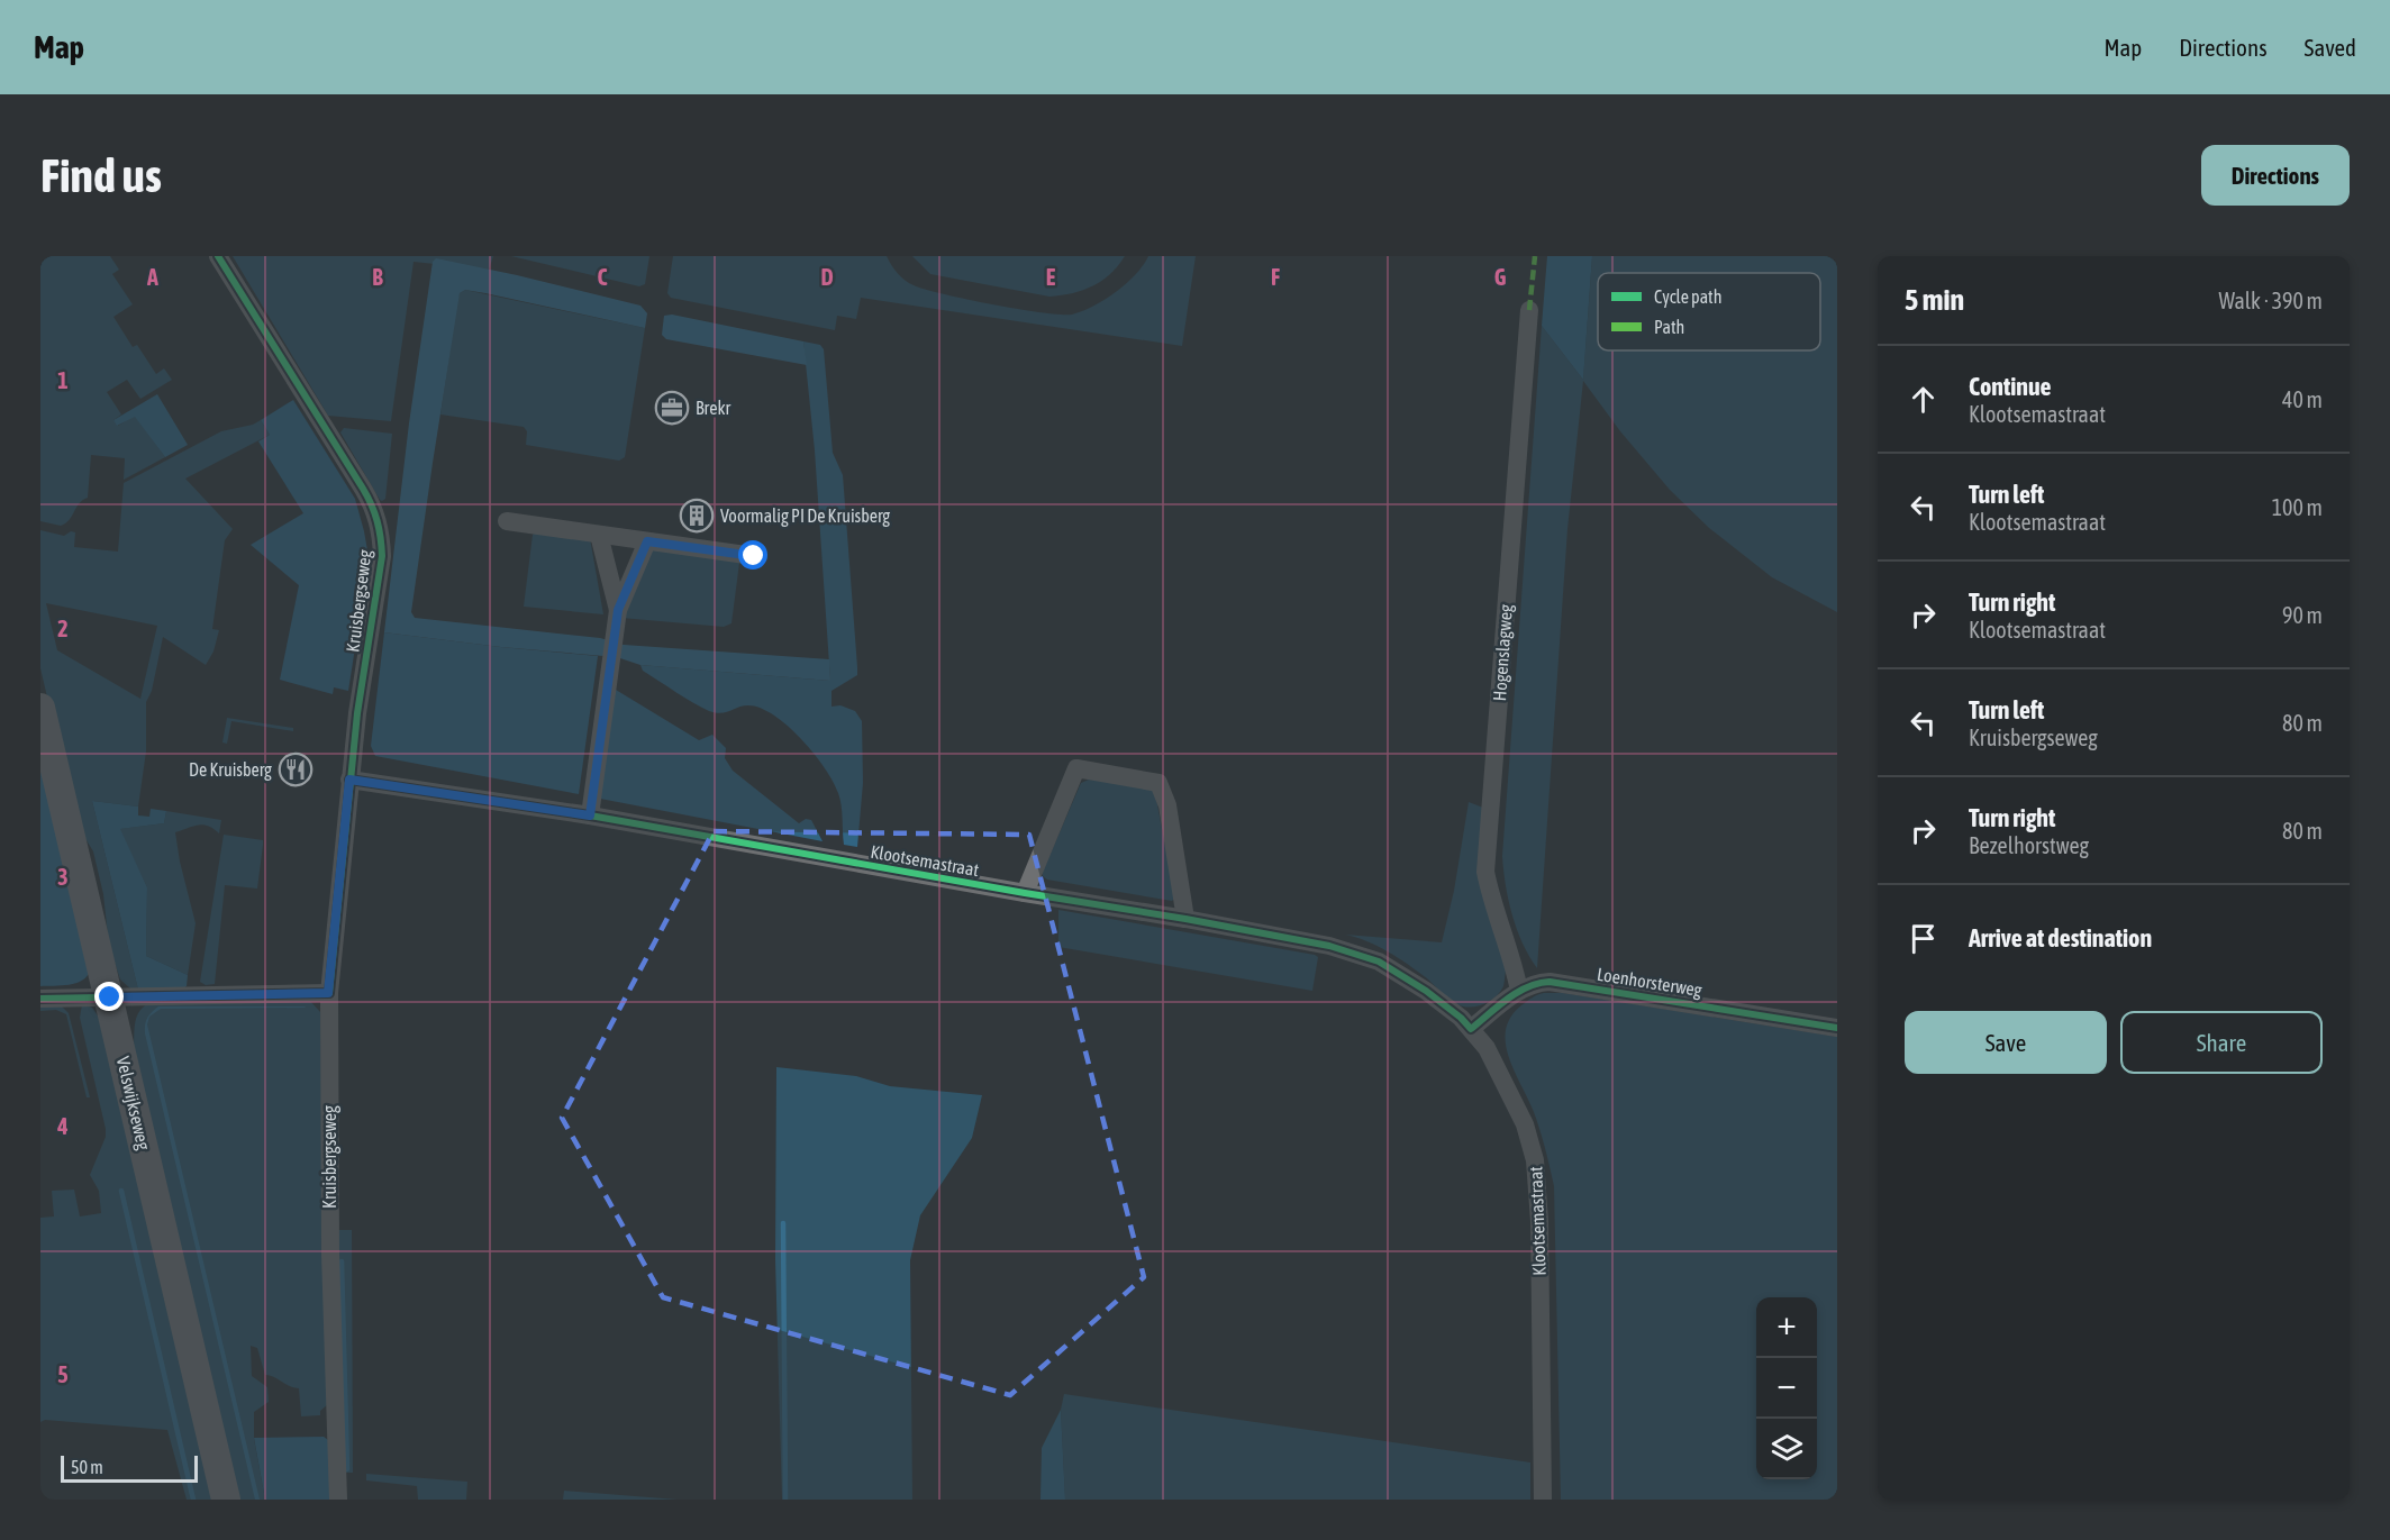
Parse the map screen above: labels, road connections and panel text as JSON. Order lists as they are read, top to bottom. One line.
{"streets":{"main road":["Velswijkseweg"],"street":["Kruisbergseweg","Hogenslagweg","Klootsemastraat","Loenhorsterweg"]},"crossings":[["Kruisbergseweg","Klootsemastraat"],["Hogenslagweg","Loenhorsterweg"],["Klootsemastraat","Loenhorsterweg"]],"places":{"office":["Brekr"],"building":["Voormalig PI De Kruisberg"],"restaurant":["De Kruisberg"]},"legend":["Cycle path","Path"],"scale_bar":"50 m","page":{"header":"Map","nav":["Map","Directions","Saved"],"buttons":["Directions",["Save","Share"]],"title":"Find us","heading":["5 min","Walk · 390 m"],"list":[["Continue","Klootsemastraat","40 m"],["Turn left","Klootsemastraat","100 m"],["Turn right","Klootsemastraat","90 m"],["Turn left","Kruisbergseweg","80 m"],["Turn right","Bezelhorstweg","80 m"],"Arrive at destination"],"map_buttons":["+","−"],"scale":"50 m"},"grid":{"columns":["A","B","C","D","E","F","G"],"rows":["1","2","3","4","5"]}}
